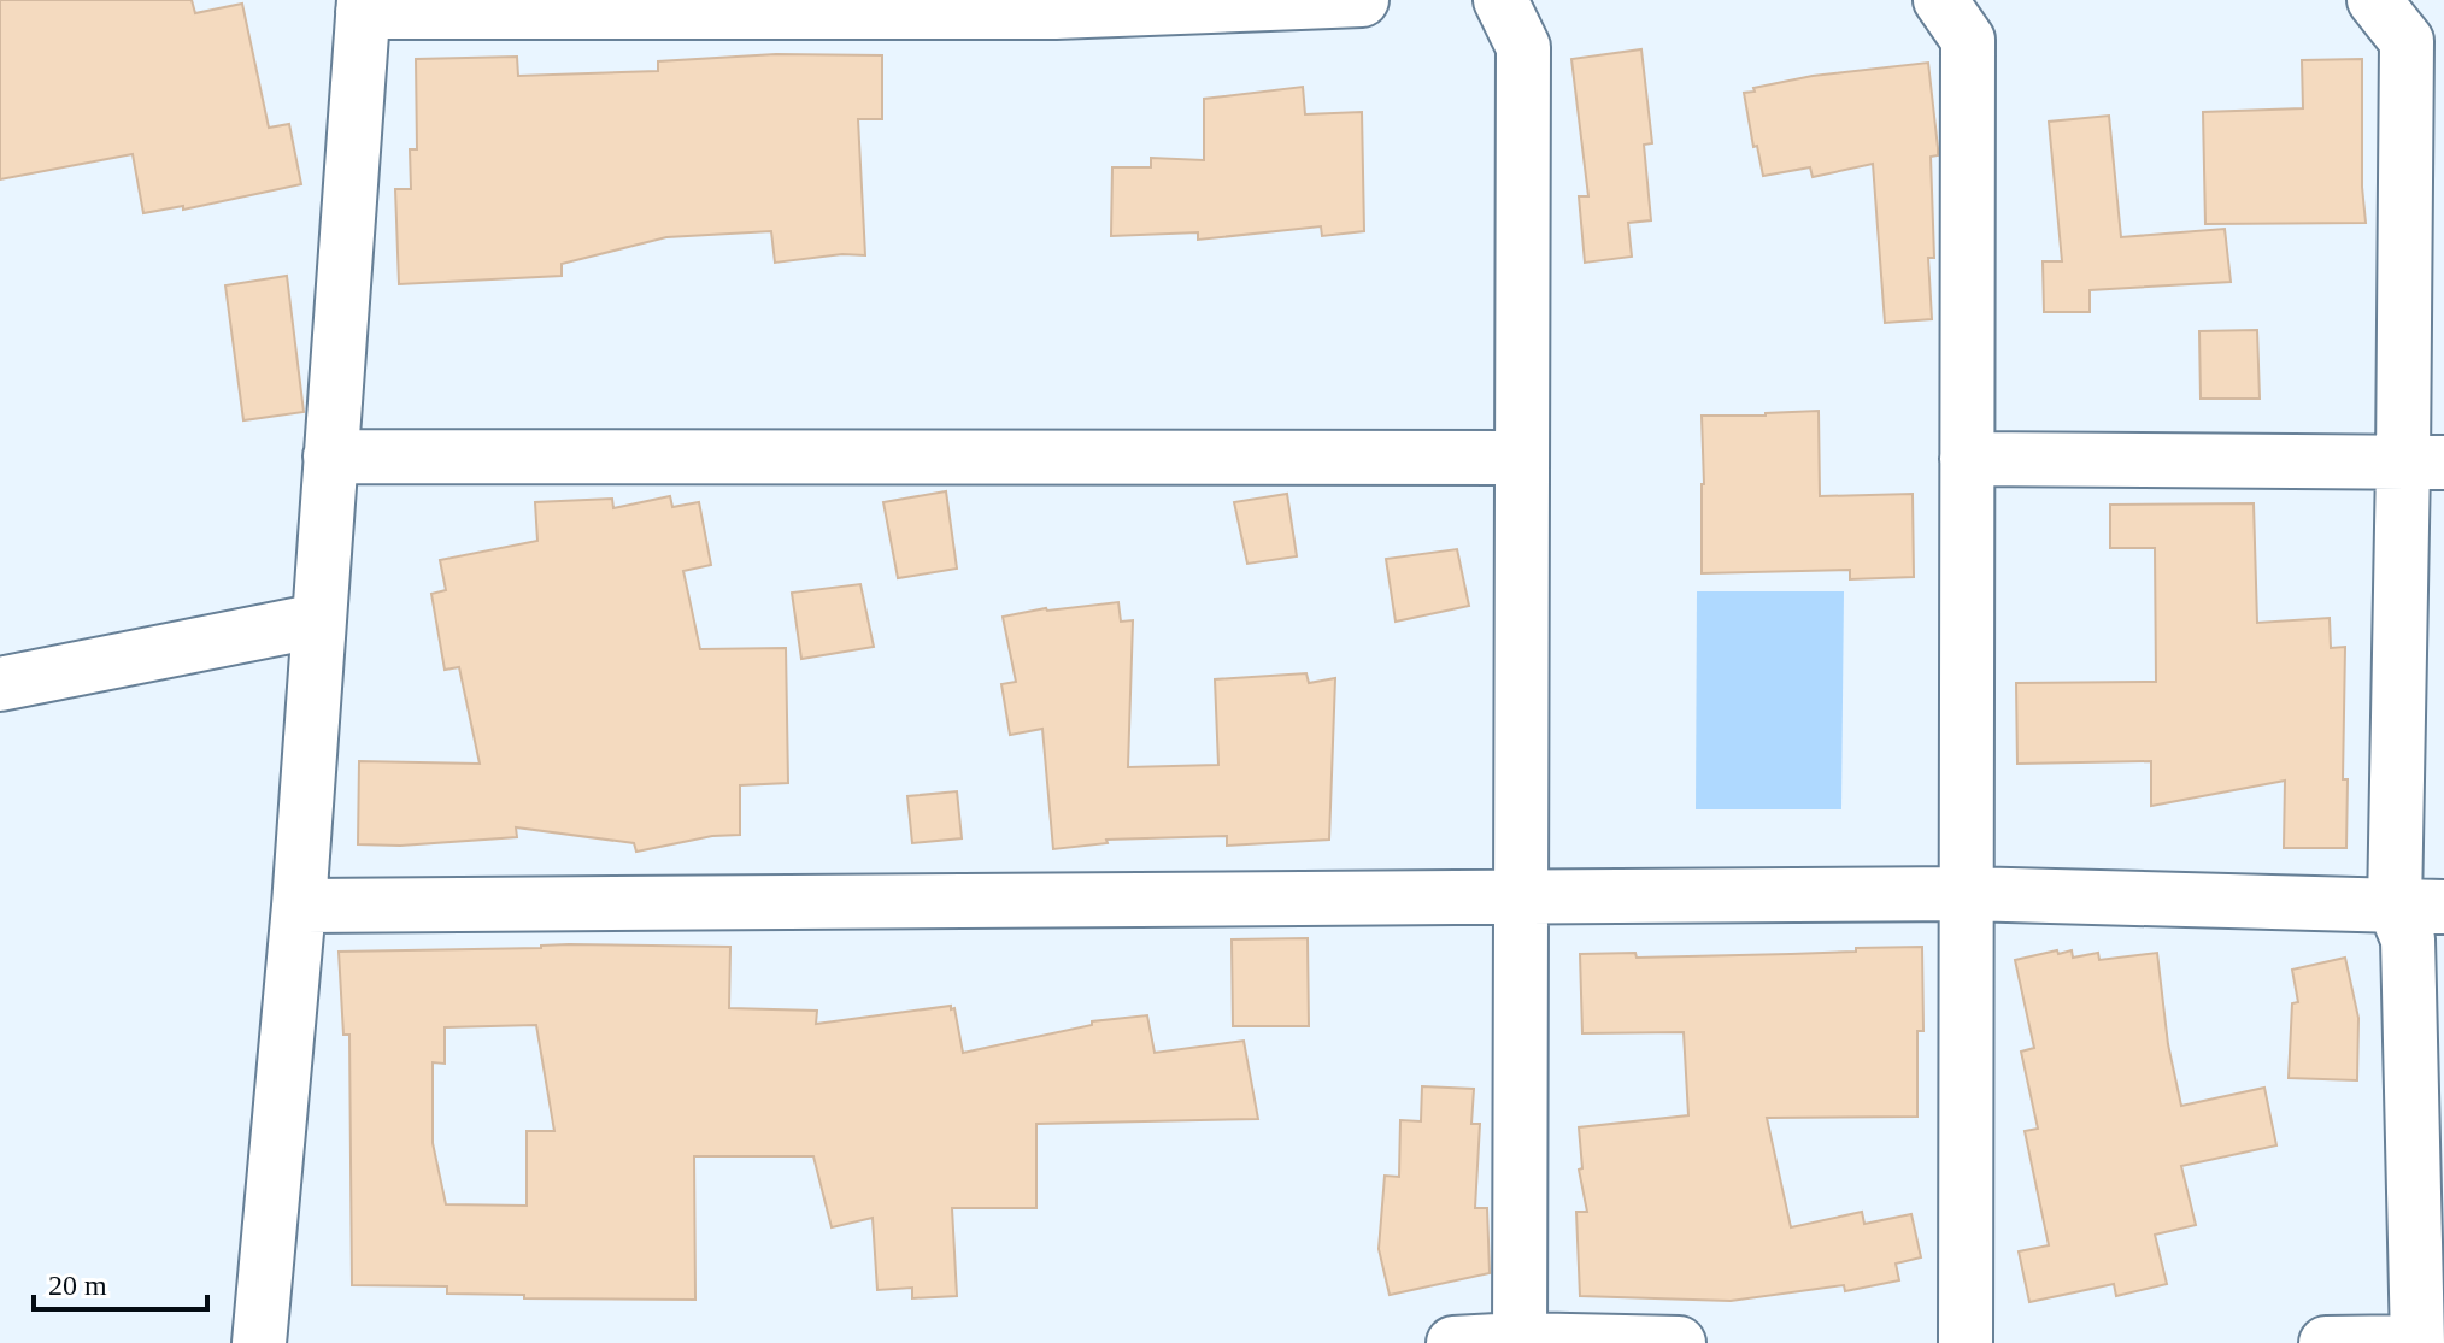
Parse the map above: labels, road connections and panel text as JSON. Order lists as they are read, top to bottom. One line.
{"scale_bar":"20 m"}
